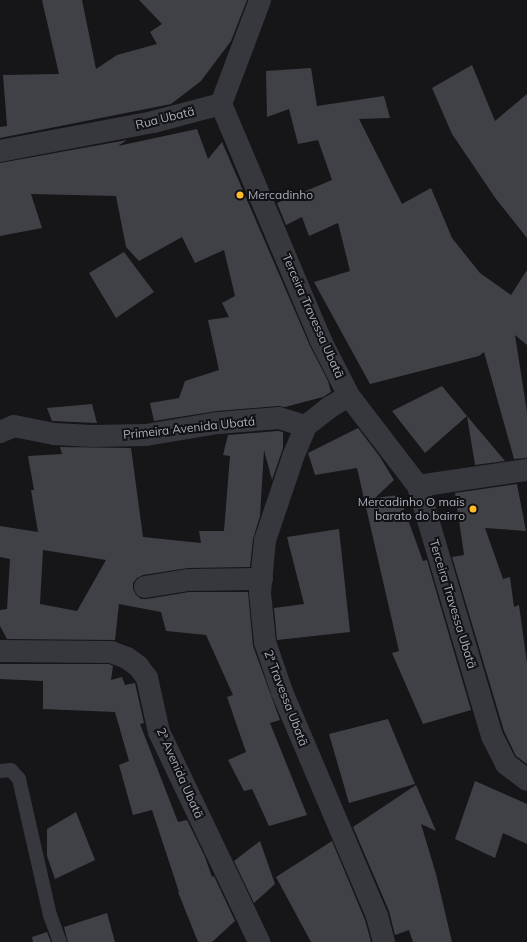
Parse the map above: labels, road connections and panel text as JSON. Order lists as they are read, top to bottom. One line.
{"streets":{"street":["Rua Ubatã","Terceira Travessa Ubatã","Primeira Avenida Ubatá","2ª Travessa Ubatã","2ª Avenida Ubatã"]},"crossings":[["Rua Ubatã","Terceira Travessa Ubatã"],["Terceira Travessa Ubatã","2ª Travessa Ubatã"],["Primeira Avenida Ubatá","2ª Travessa Ubatã"]],"places":["Mercadinho","Mercadinho O mais barato do bairro"]}
